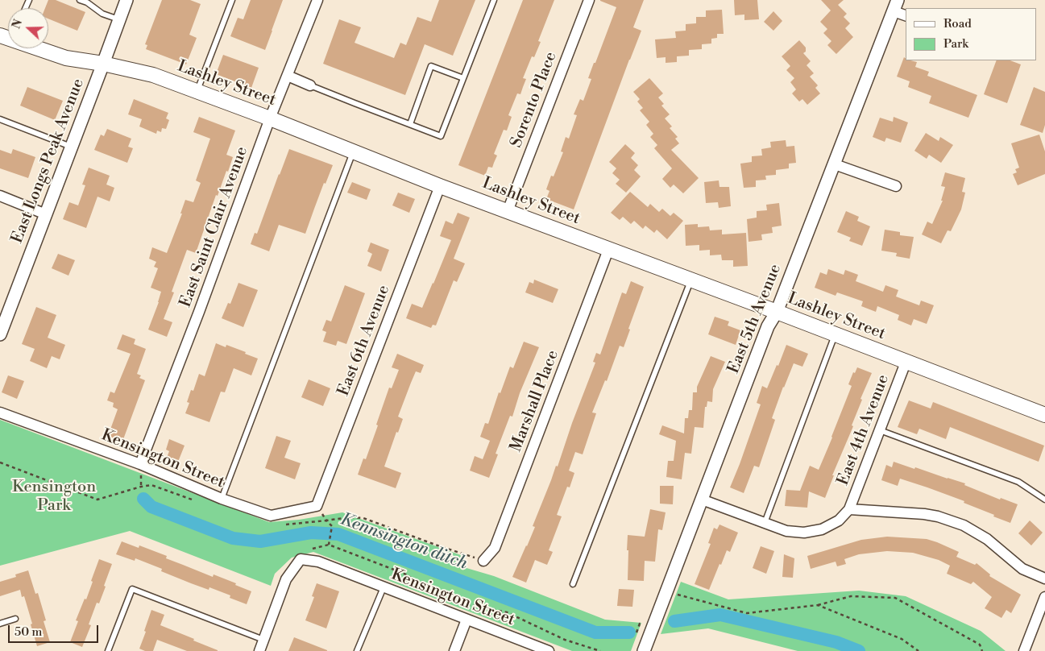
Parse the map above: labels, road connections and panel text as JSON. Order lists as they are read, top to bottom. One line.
{"streets":{"main road":["Lashley Street"],"street":["Sorento Place","East Longs Peak Avenue","East Saint Clair Avenue","East 5th Avenue","East 6th Avenue","Marshall Place","East 4th Avenue","Kensington Street"]},"crossings":[["Lashley Street","Sorento Place"],["Lashley Street","East Longs Peak Avenue"],["Lashley Street","East Saint Clair Avenue"],["Lashley Street","East 5th Avenue"],["Lashley Street","East 6th Avenue"],["Lashley Street","Marshall Place"],["Lashley Street","East 4th Avenue"],["East Saint Clair Avenue","Kensington Street"],["East 6th Avenue","Kensington Street"]],"water":["Kennsington ditch"],"parks":["Kensington Park"],"legend":["Road","Park"],"scale_bar":"50 m","north":"left"}
